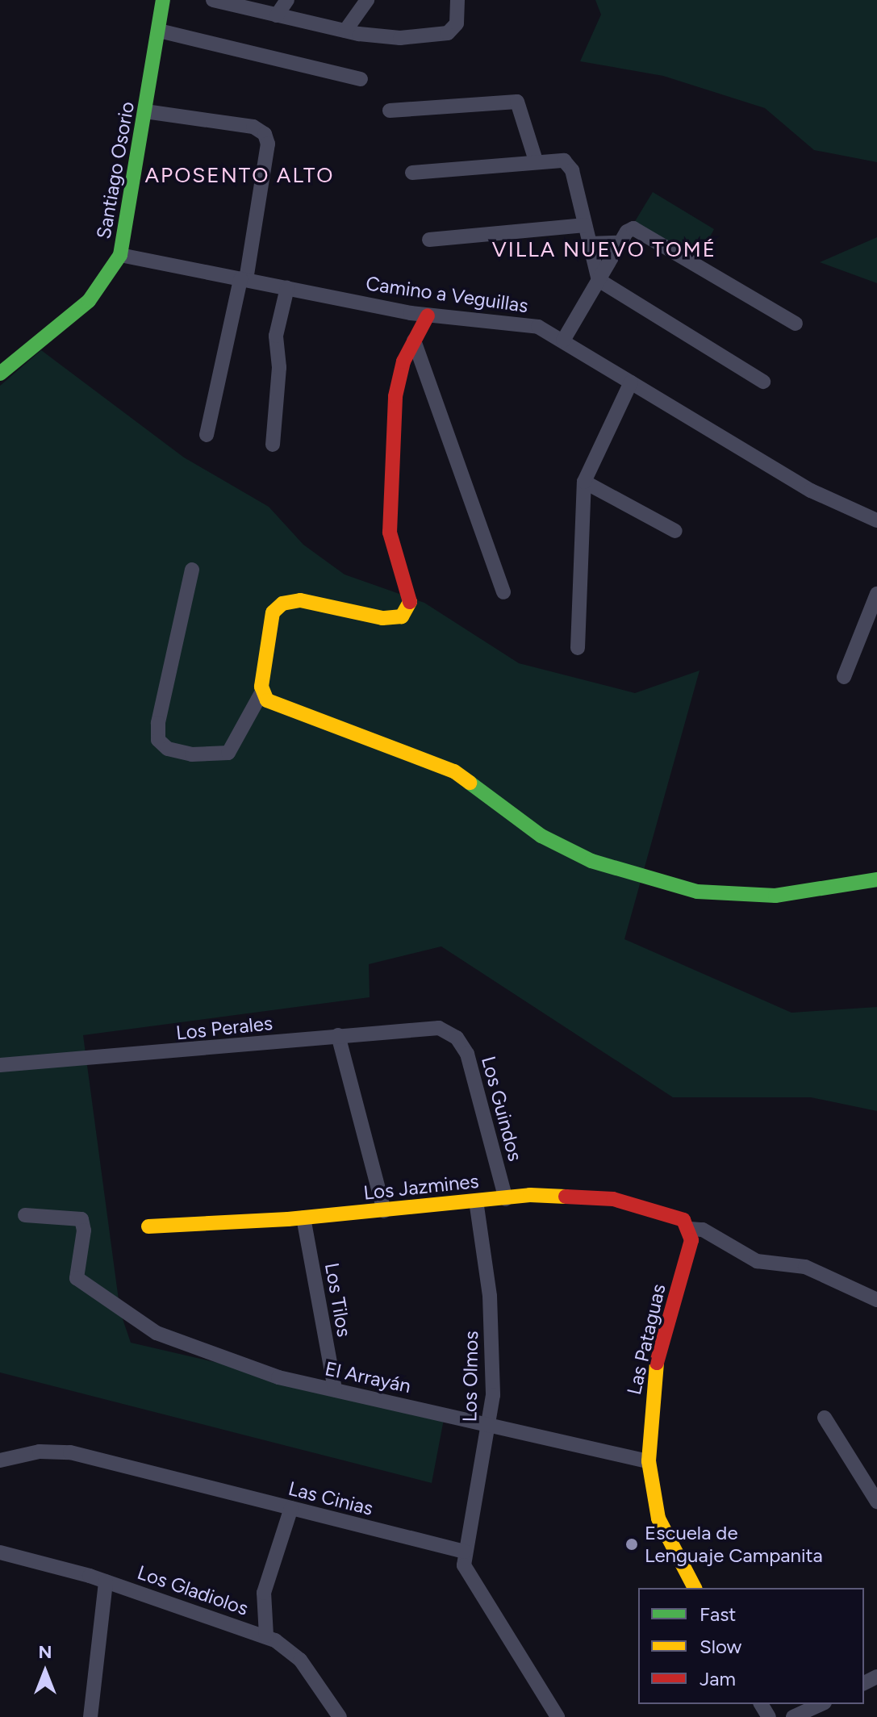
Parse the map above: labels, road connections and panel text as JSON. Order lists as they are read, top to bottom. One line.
{"streets":{"street":["Santiago Osorio","Camino a Veguillas","Los Perales","Los Guindos","Los Jazmines","Los Tilos","Las Pataguas","Los Olmos","El Arrayán","Las Cinias","Los Gladiolos"]},"crossings":[["Santiago Osorio","Camino a Veguillas"],["Los Perales","Los Guindos"],["Los Guindos","Los Jazmines"],["Los Jazmines","Los Tilos"],["Los Jazmines","Las Pataguas"],["Los Jazmines","Los Olmos"],["Los Tilos","El Arrayán"],["Las Pataguas","El Arrayán"],["Los Olmos","El Arrayán"],["Los Olmos","Las Cinias"]],"districts":["APOSENTO ALTO","VILLA NUEVO TOMÉ"],"places":["Escuela de Lenguaje Campanita"],"legend":["Fast","Slow","Jam"],"north":"top"}
